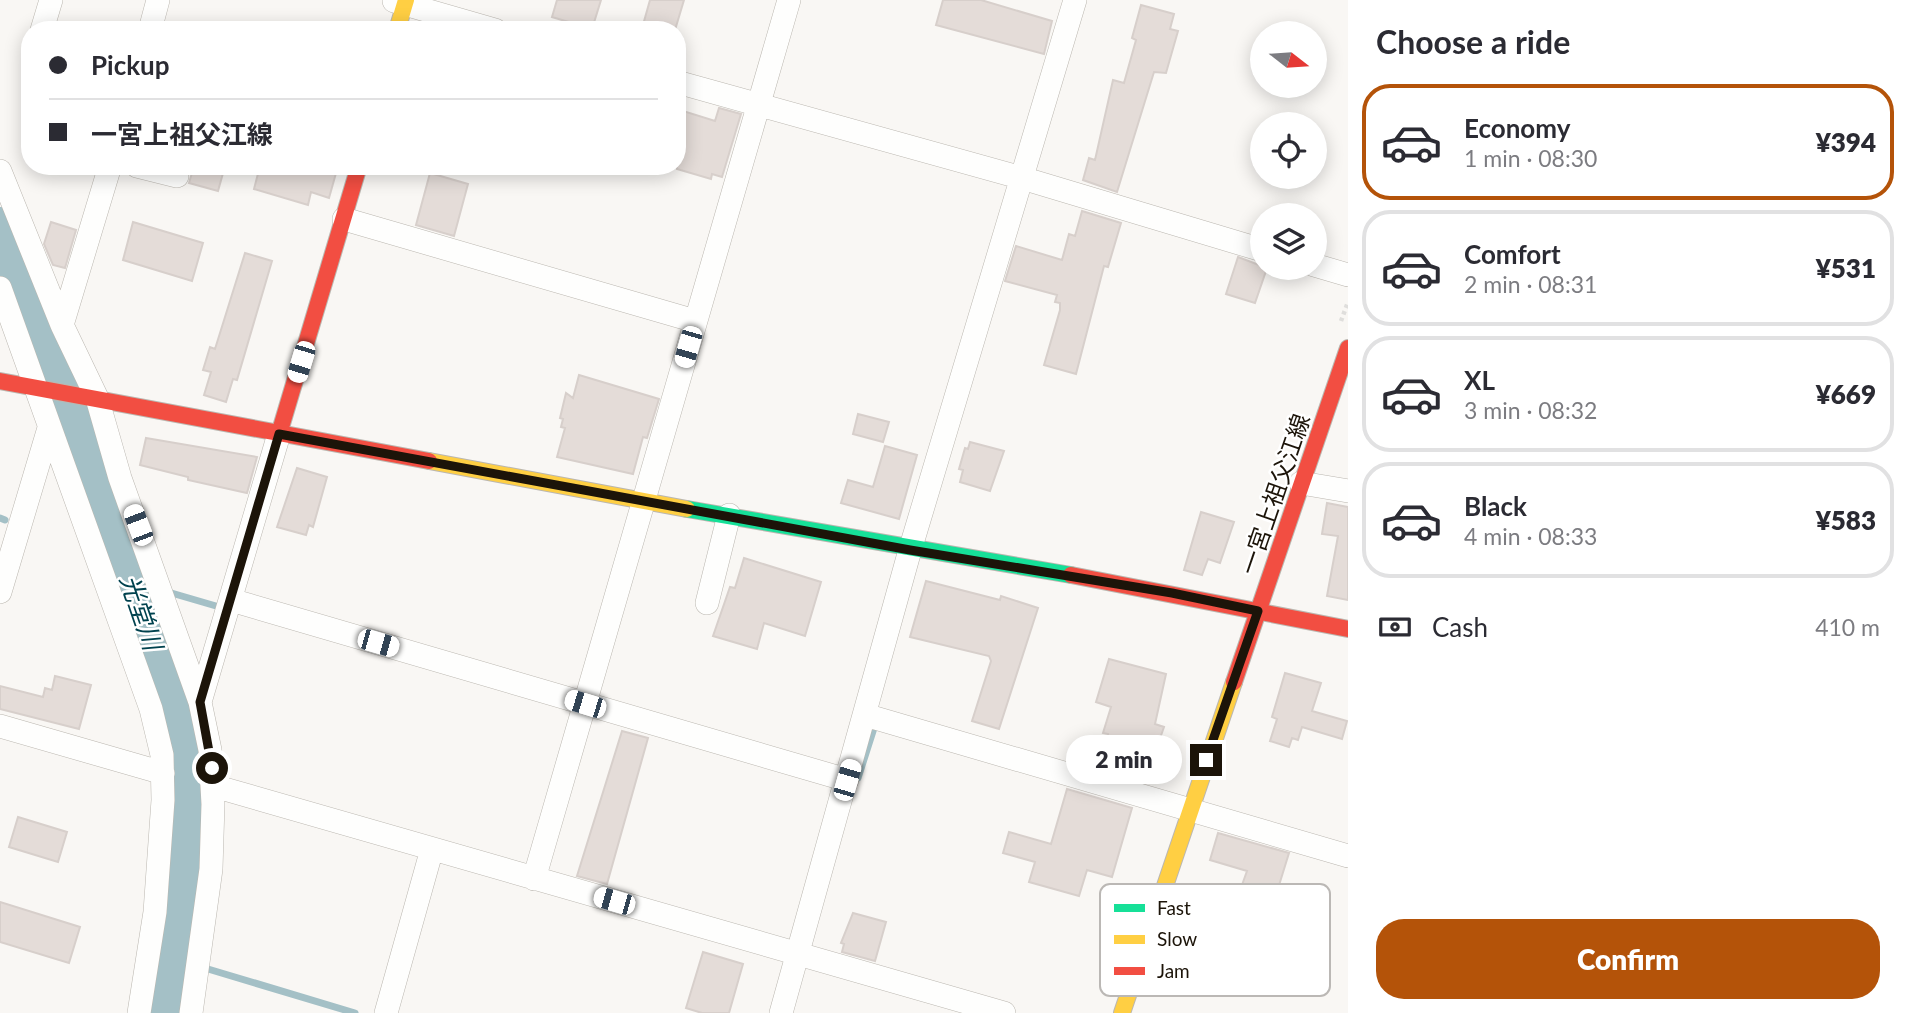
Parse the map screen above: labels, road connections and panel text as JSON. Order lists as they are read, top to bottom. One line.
{"streets":{"street":["一宮上祖父江線"]},"water":["光堂川"],"legend":["Fast","Slow","Jam"],"north":"right","page":{"heading":"Choose a ride","banner":["Pickup","一宮上祖父江線"],"list":[{"name":"Economy","note":"1 min · 08:30","value":"¥394"},{"name":"Comfort","note":"2 min · 08:31","value":"¥531"},{"name":"XL","note":"3 min · 08:32","value":"¥669"},{"name":"Black","note":"4 min · 08:33","value":"¥583"}],"pay":["Cash","410 m"],"bubble":"2 min","buttons":"Confirm"}}
